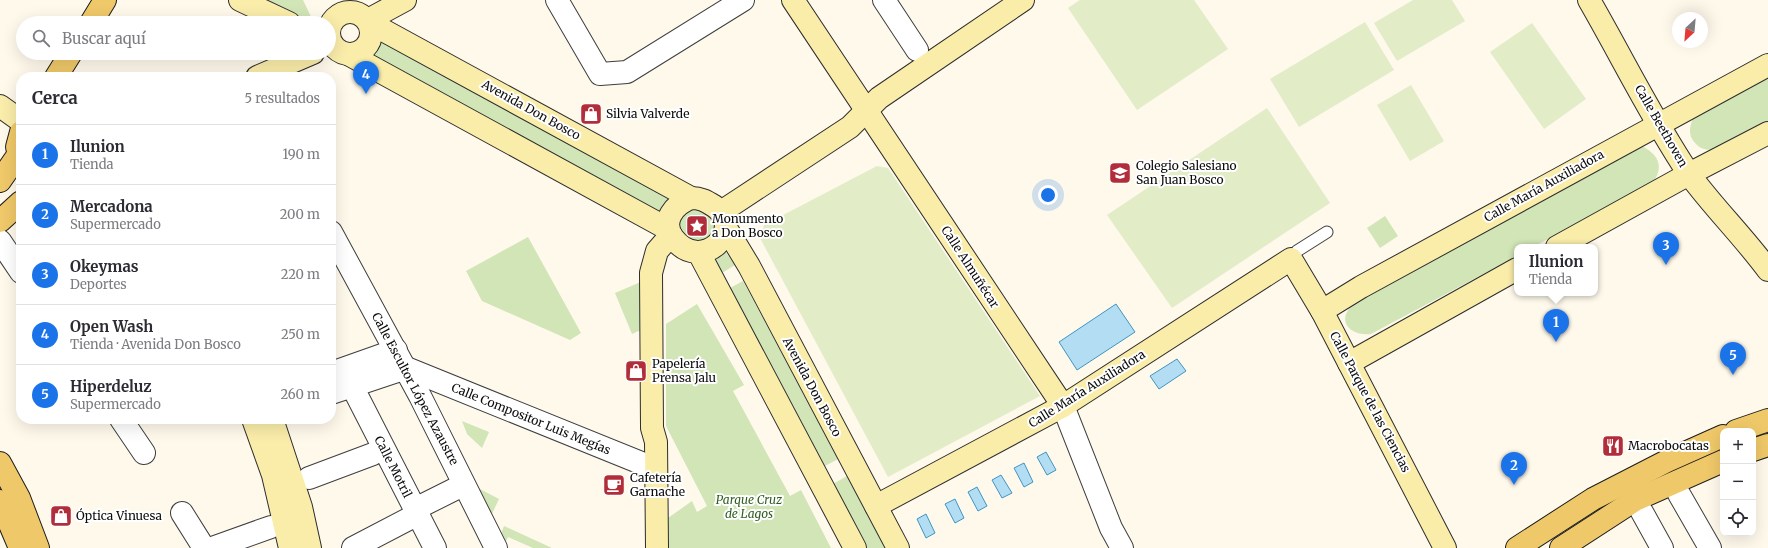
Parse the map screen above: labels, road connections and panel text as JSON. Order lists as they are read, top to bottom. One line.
{"streets":{"street":["Avenida Don Bosco","Calle Beethoven","Calle María Auxiliadora","Calle Almuñécar","Calle Escultor López Azaustre","Calle Parque de las Ciencias","Calle Compositor Luis Megías","Calle Motril"]},"crossings":[["Avenida Don Bosco","Calle María Auxiliadora"],["Calle Beethoven","Calle María Auxiliadora"],["Calle María Auxiliadora","Calle Almuñécar"],["Calle María Auxiliadora","Calle Parque de las Ciencias"],["Calle Escultor López Azaustre","Calle Compositor Luis Megías"]],"parks":["Parque Cruz de Lagos"],"places":{"shop":["Silvia Valverde","Papelería Prensa Jalu","Óptica Vinuesa"],"school or university":["Colegio Salesiano San Juan Bosco"],"place":["Monumento a Don Bosco"],"restaurant":["Macrobocatas"],"cafe":["Cafetería Garnache"]},"north":"bottom left","page":{"search":"Buscar aquí","pins":["4","3","1","5","2"],"heading":["Cerca","5 resultados"],"list":[{"mark":"1","name":"Ilunion","note":"Tienda","value":"190 m"},{"mark":"2","name":"Mercadona","note":"Supermercado","value":"200 m"},{"mark":"3","name":"Okeymas","note":"Deportes","value":"220 m"},{"mark":"4","name":"Open Wash","note":"Tienda · Avenida Don Bosco","value":"250 m"},{"mark":"5","name":"Hiperdeluz","note":"Supermercado","value":"260 m"}],"popup":["Ilunion","Tienda"],"map_buttons":["+","−"]}}
